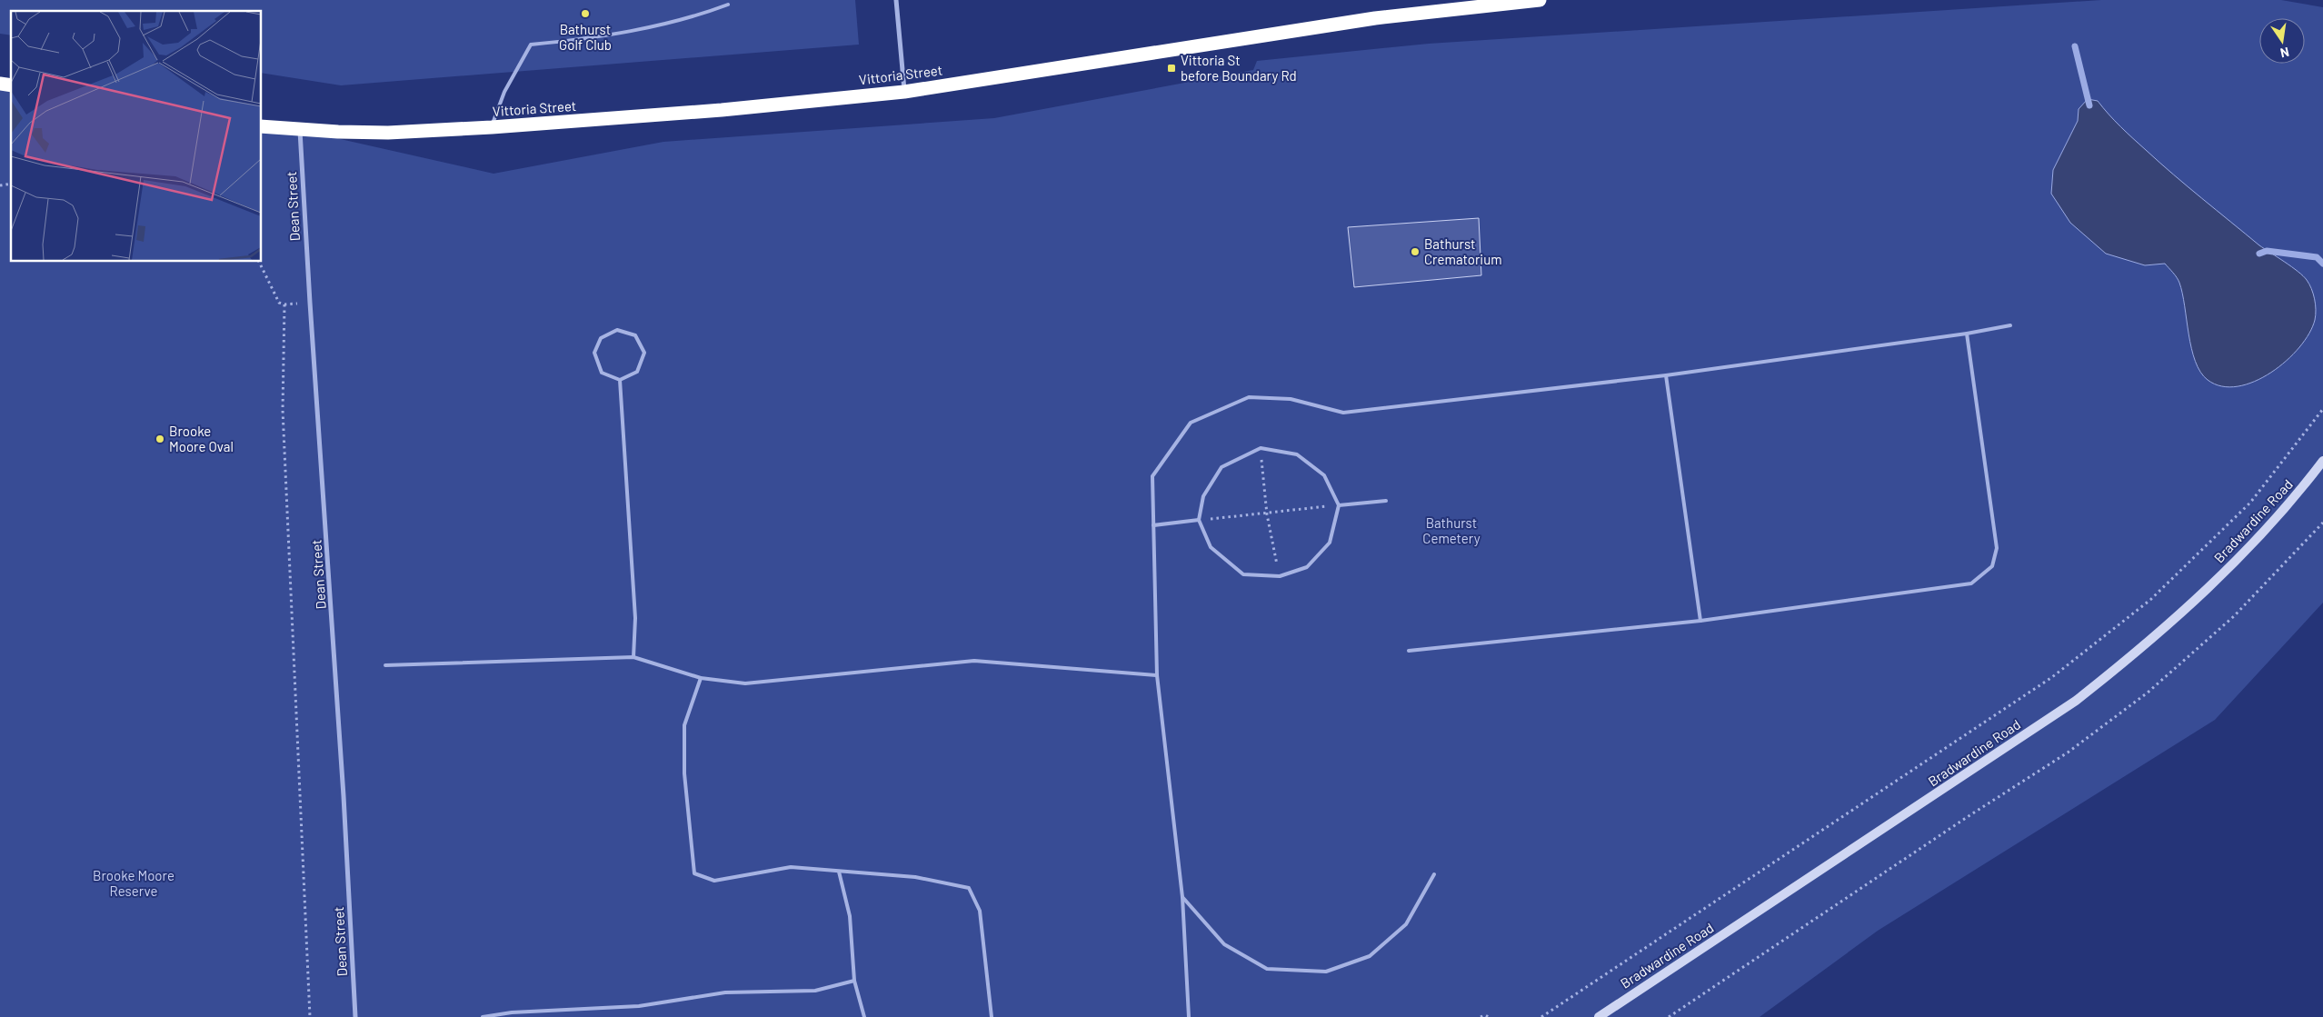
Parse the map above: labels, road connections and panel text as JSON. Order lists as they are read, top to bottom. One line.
{"streets":{"highway":["Vittoria Street"],"main road":["Bradwardine Road"],"street":["Dean Street"]},"crossings":[["Vittoria Street","Dean Street"]],"parks":["Bathurst Cemetery","Brooke Moore Reserve"],"places":{"other":["Bathurst Golf Club","Bathurst Crematorium","Brooke Moore Oval"],"transit":["Vittoria St before Boundary Rd"]},"north":"bottom"}
